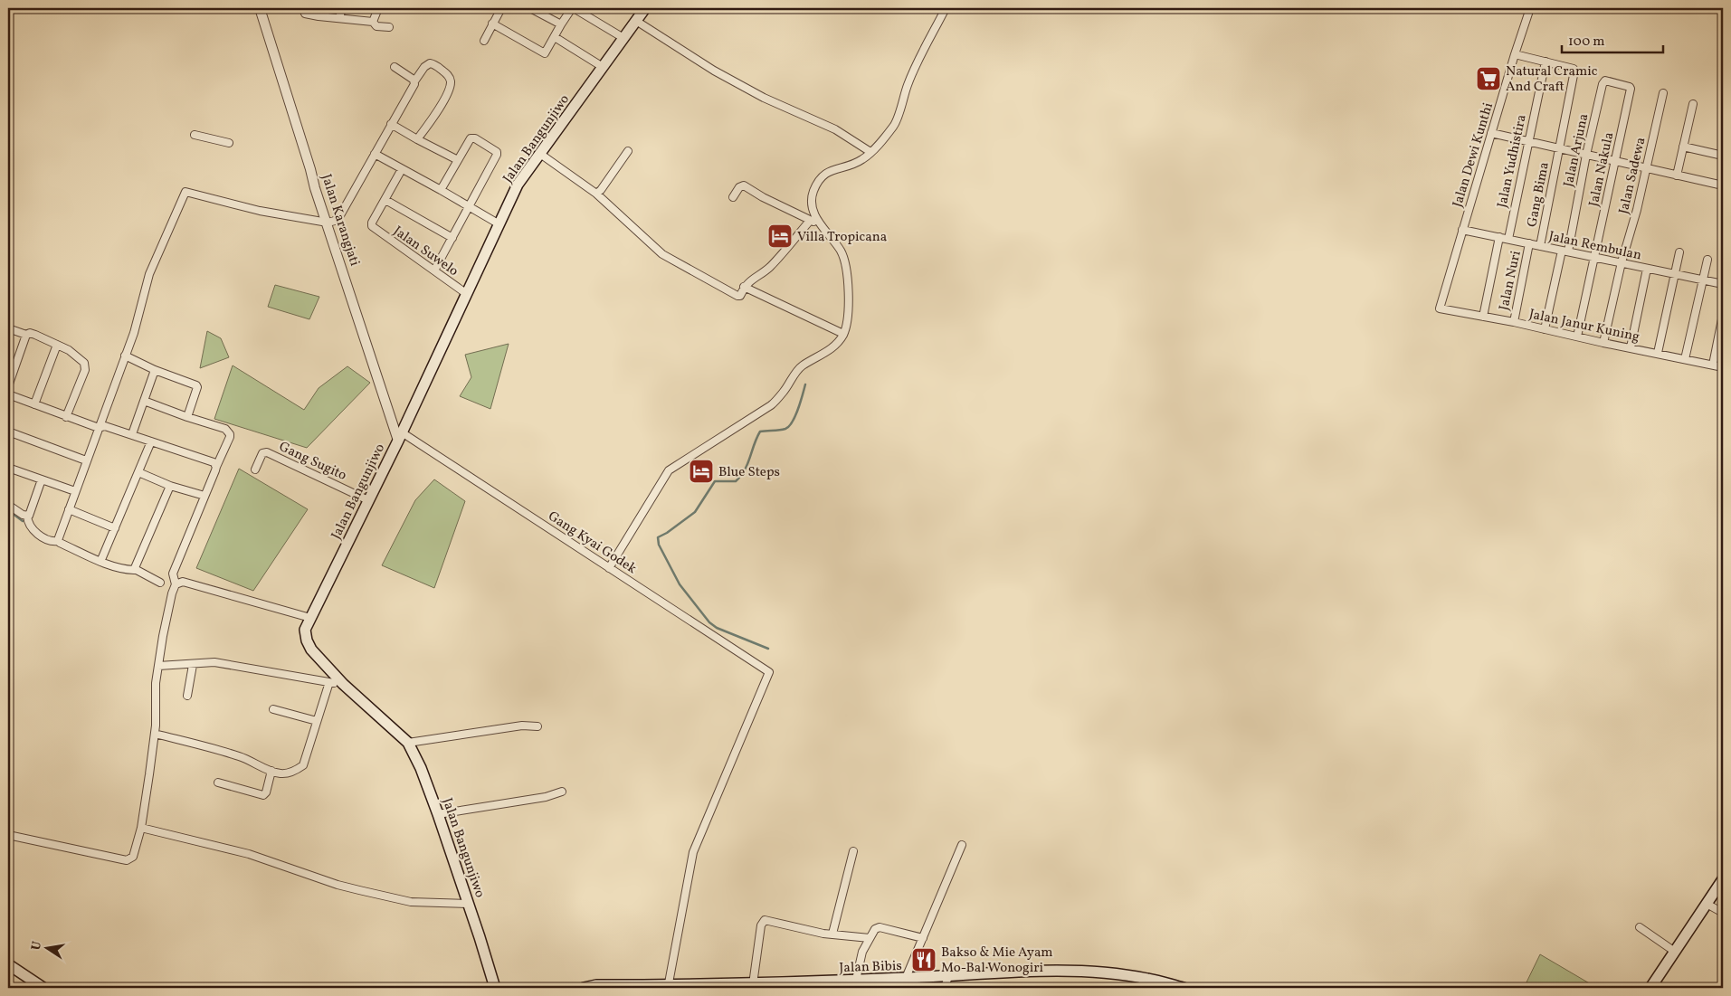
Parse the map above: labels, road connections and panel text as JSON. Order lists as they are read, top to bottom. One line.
{"streets":{"main road":["Jalan Bangunjiwo","Jalan Bibis"],"street":["Jalan Arjuna","Jalan Dewi Kunthi","Jalan Yudhistira","Jalan Nakula","Jalan Sadewa","Gang Bima","Jalan Karangjati","Jalan Rembulan","Jalan Suwelo","Jalan Nuri","Jalan Janur Kuning","Gang Sugito","Gang Kyai Godek"]},"crossings":[["Jalan Bangunjiwo","Jalan Karangjati"],["Jalan Bangunjiwo","Jalan Suwelo"],["Jalan Bangunjiwo","Gang Sugito"],["Jalan Bangunjiwo","Gang Kyai Godek"],["Jalan Arjuna","Jalan Nakula"],["Jalan Arjuna","Jalan Rembulan"],["Jalan Arjuna","Jalan Janur Kuning"],["Jalan Dewi Kunthi","Jalan Rembulan"],["Jalan Dewi Kunthi","Jalan Janur Kuning"],["Jalan Yudhistira","Gang Bima"],["Jalan Yudhistira","Jalan Rembulan"],["Jalan Nakula","Jalan Rembulan"],["Jalan Nakula","Jalan Janur Kuning"],["Jalan Sadewa","Jalan Rembulan"],["Jalan Sadewa","Jalan Janur Kuning"],["Gang Bima","Jalan Rembulan"],["Jalan Karangjati","Gang Kyai Godek"],["Jalan Rembulan","Jalan Nuri"],["Jalan Nuri","Jalan Janur Kuning"],["Gang Kyai Godek","Jalan Bibis"]],"places":{"supermarket":["Natural Cramic And Craft"],"hotel":["Villa Tropicana","Blue Steps"],"restaurant":["Bakso & Mie Ayam Mo-Bal Wonogiri"]},"scale_bar":"100 m","north":"left"}
